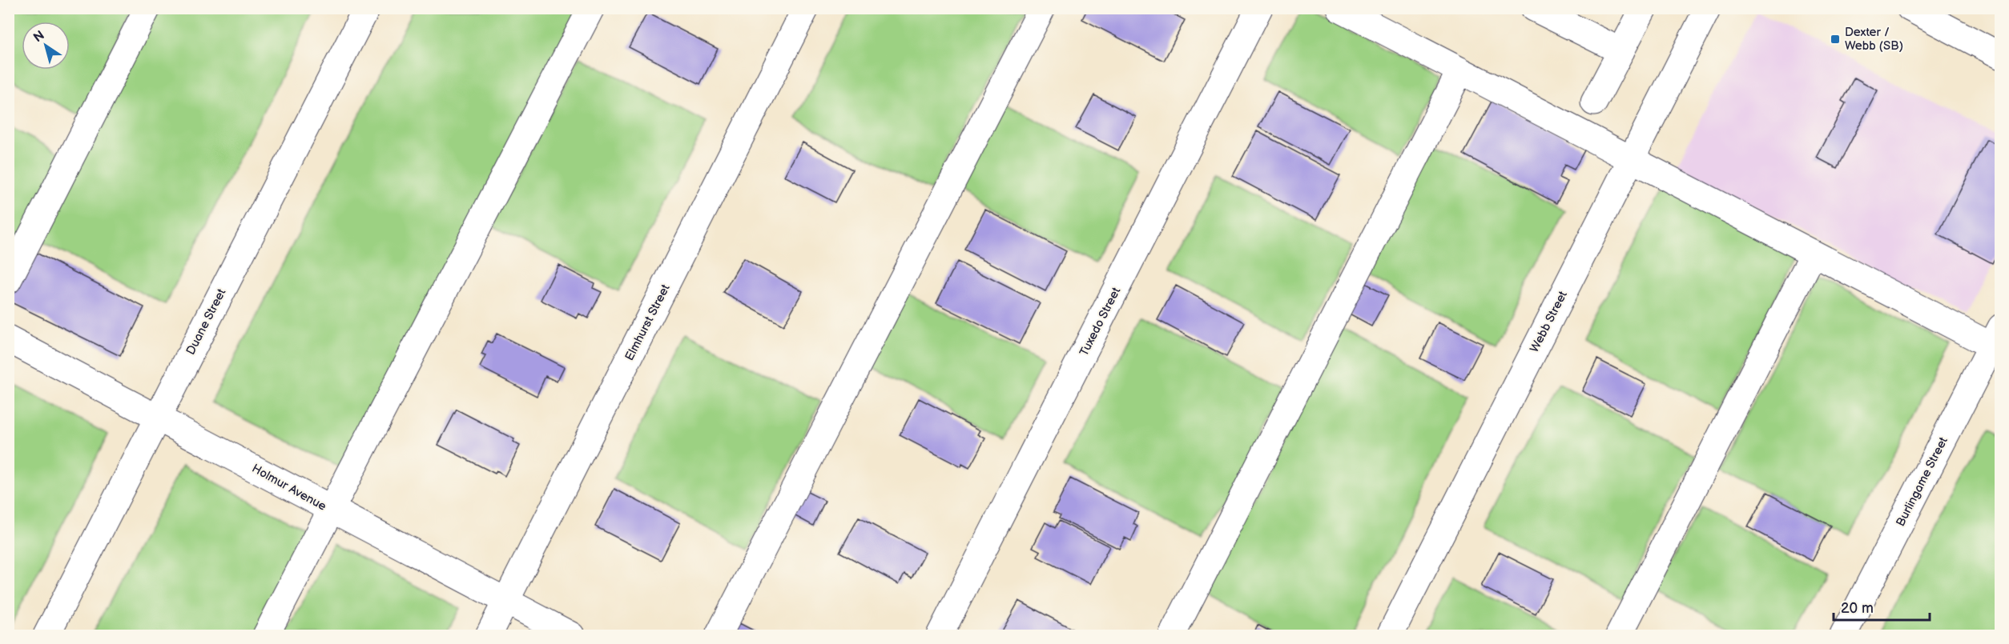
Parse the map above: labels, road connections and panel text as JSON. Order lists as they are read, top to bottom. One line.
{"streets":{"street":["Duane Street","Tuxedo Street","Webb Street","Elmhurst Street","Burlingame Street","Holmur Avenue"]},"crossings":[["Duane Street","Holmur Avenue"],["Elmhurst Street","Holmur Avenue"]],"places":{"transit":["Dexter / Webb (SB)"]},"scale_bar":"20 m","north":"top left"}
